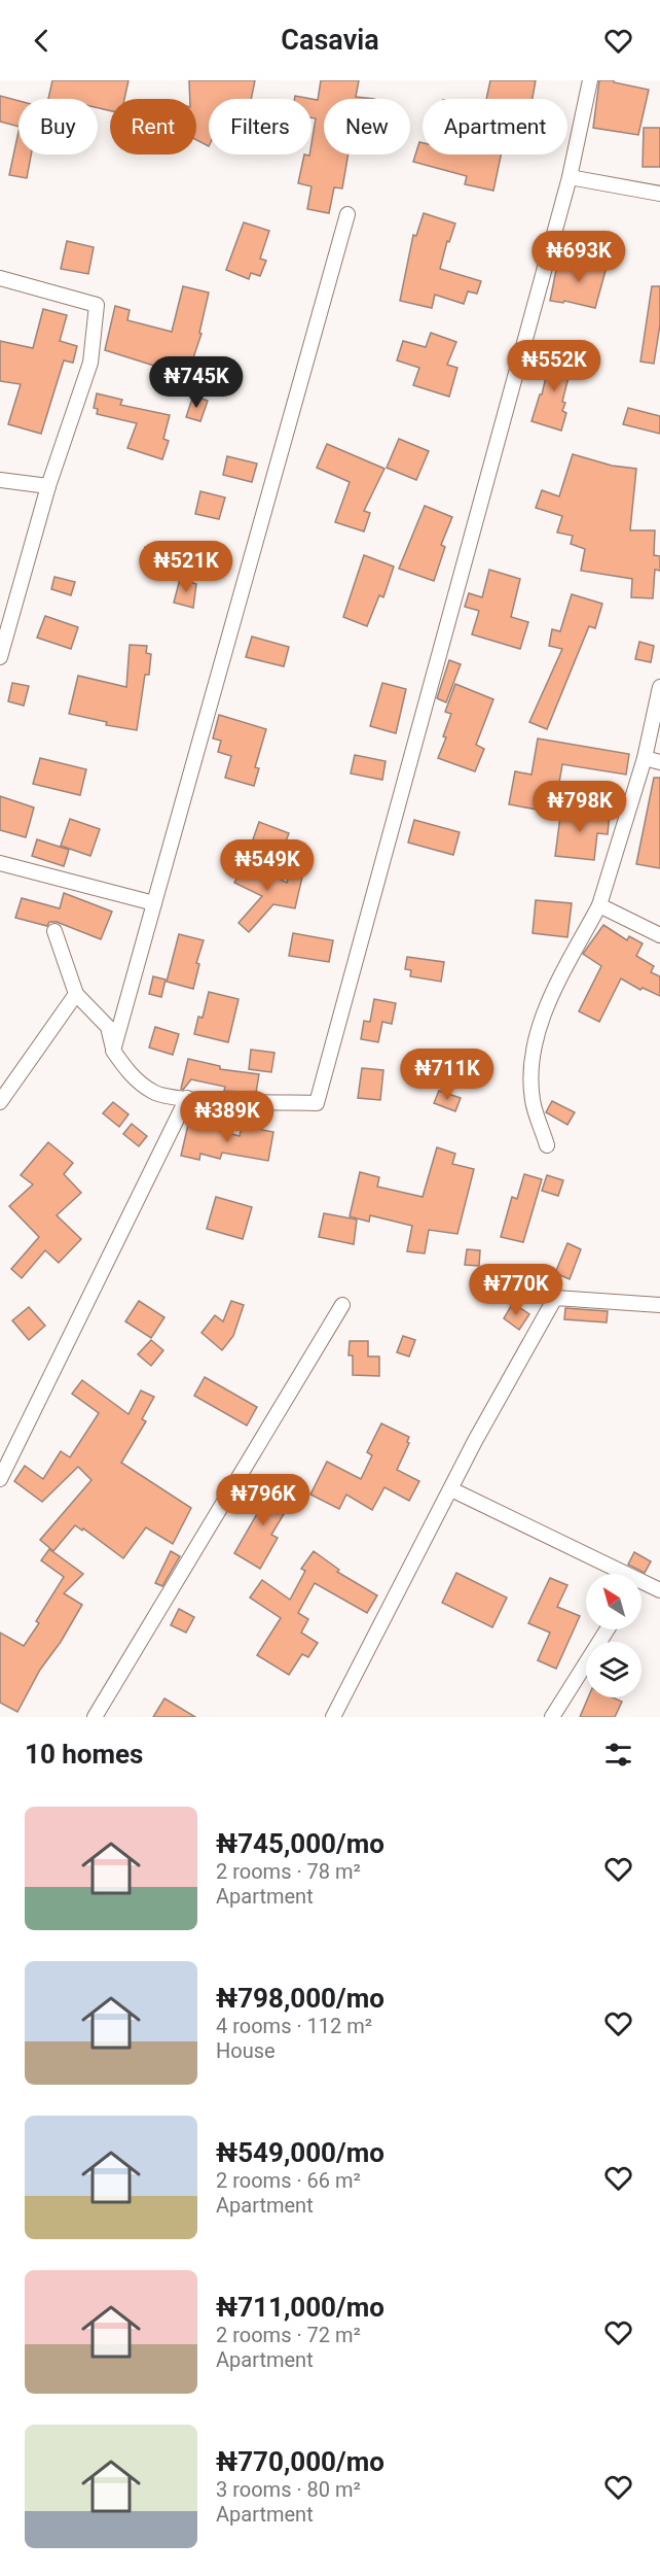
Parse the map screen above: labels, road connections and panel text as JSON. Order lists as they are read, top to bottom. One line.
{"north":"top left","page":{"header":"Casavia","chip":["Buy","Rent","Filters","New","Apartment"],"price":["₦693K","₦552K","₦745K","₦521K","₦798K","₦549K","₦711K","₦389K","₦770K","₦796K"],"heading":"10 homes","list":[{"name":"₦745,000/mo","note":"2 rooms · 78 m² · Apartment"},{"name":"₦798,000/mo","note":"4 rooms · 112 m² · House"},{"name":"₦549,000/mo","note":"2 rooms · 66 m² · Apartment"},{"name":"₦711,000/mo","note":"2 rooms · 72 m² · Apartment"},{"name":"₦770,000/mo","note":"3 rooms · 80 m² · Apartment"}]}}
